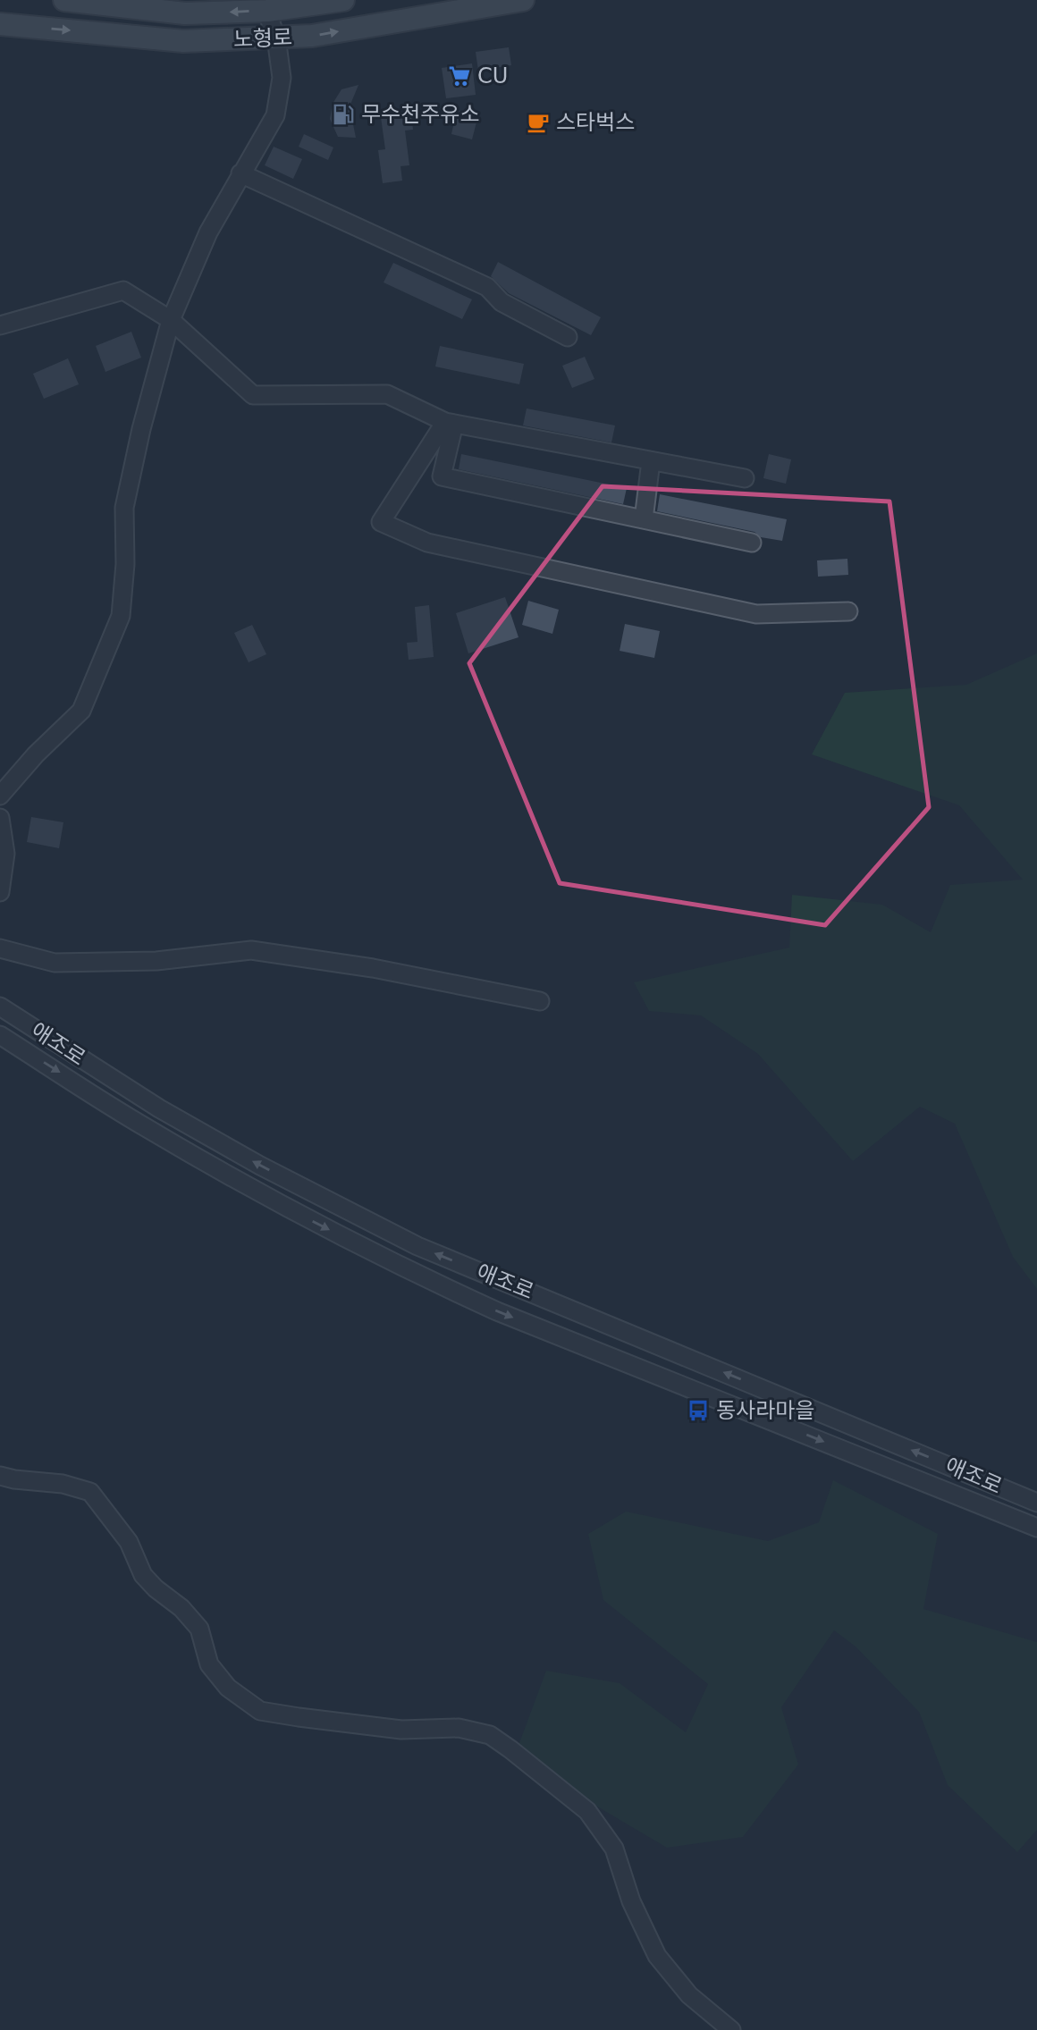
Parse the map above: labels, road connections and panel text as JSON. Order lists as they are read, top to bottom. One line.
{"streets":{"main road":["노형로"],"street":["애조로"]},"places":{"supermarket":["CU"],"fuel station":["무수천주유소"],"cafe":["스타벅스"],"bus stop":["동사라마을"]}}
